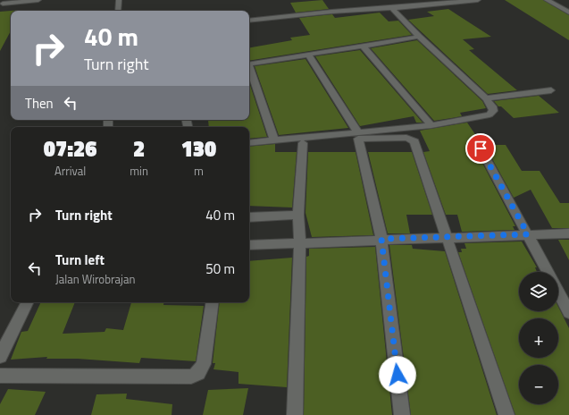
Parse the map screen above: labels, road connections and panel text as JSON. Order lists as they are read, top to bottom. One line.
{"page":{"turn":["40 m","Turn right"],"then":"Then","eta":["07:26","Arrival","2","min","130","m"],"list":[{"name":"Turn right","value":"40 m"},{"name":"Turn left","note":"Jalan Wirobrajan","value":"50 m"}],"map_buttons":["+","−"]}}
